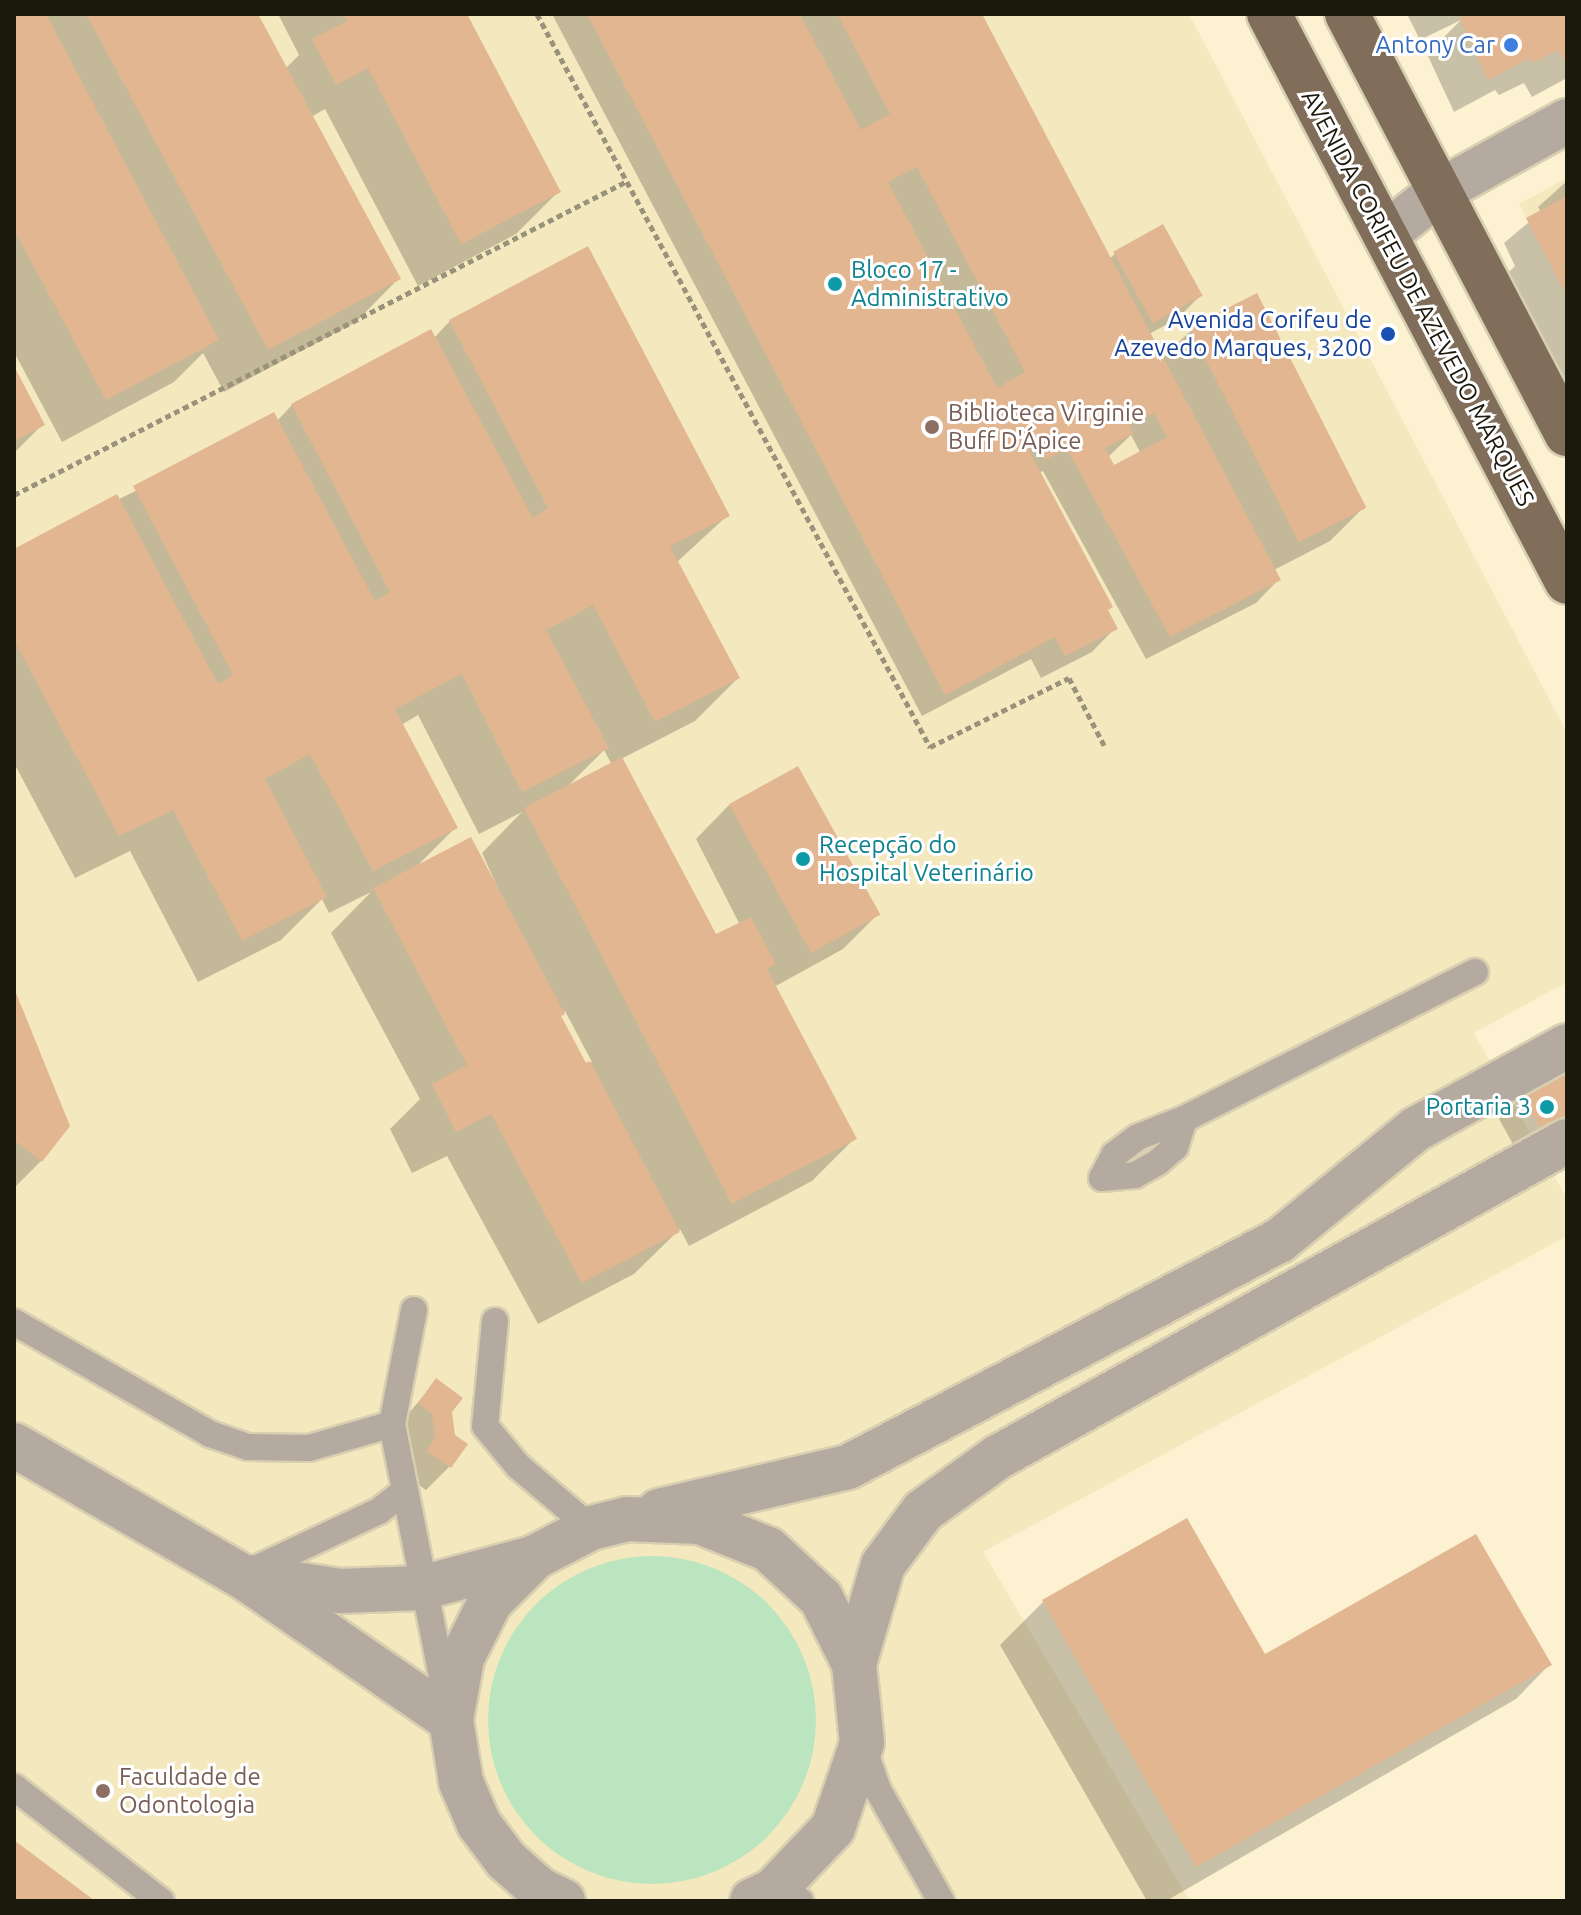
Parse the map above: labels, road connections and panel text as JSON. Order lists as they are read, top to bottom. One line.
{"streets":{"main road":["AVENIDA CORIFEU DE AZEVEDO MARQUES"]},"places":["Antony Car","Bloco 17 - Administrativo","Avenida Corifeu de Azevedo Marques, 3200","Biblioteca Virginie Buff D'Ápice","Recepção do Hospital Veterinário","Portaria 3","Faculdade de Odontologia"]}
